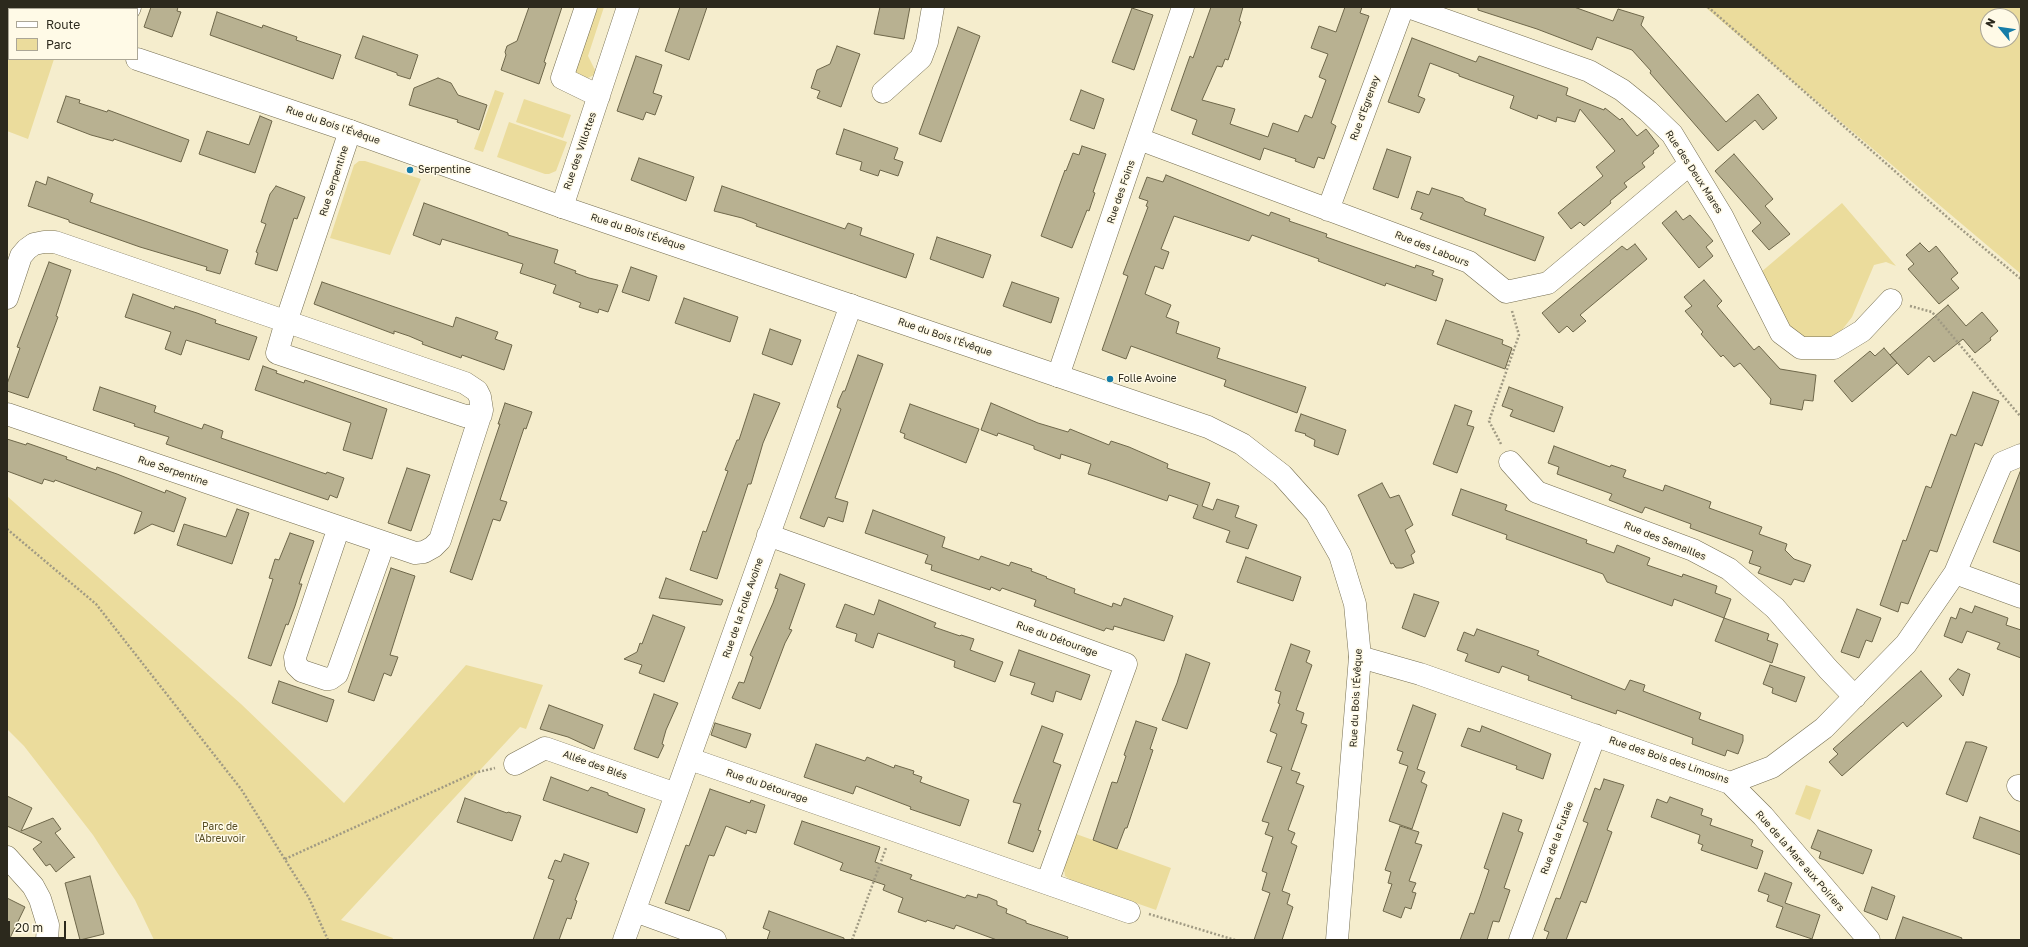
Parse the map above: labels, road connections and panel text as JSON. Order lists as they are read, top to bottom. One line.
{"streets":{"street":["Rue d'Egrenay","Rue du Bois l'Évêque","Rue des Villottes","Rue des Deux Mares","Rue Serpentine","Rue des Foins","Rue des Labours","Rue des Semailles","Rue de la Folle Avoine","Rue du Détourage","Rue des Bois des Limosins","Allée des Blés","Rue de la Futaie","Rue de la Mare aux Poiriers"]},"crossings":[["Rue d'Egrenay","Rue des Labours"],["Rue du Bois l'Évêque","Rue des Villottes"],["Rue du Bois l'Évêque","Rue Serpentine"],["Rue du Bois l'Évêque","Rue des Foins"],["Rue du Bois l'Évêque","Rue de la Folle Avoine"],["Rue du Bois l'Évêque","Rue des Bois des Limosins"],["Rue des Foins","Rue des Labours"],["Rue des Semailles","Rue des Bois des Limosins"],["Rue de la Folle Avoine","Rue du Détourage"],["Rue de la Folle Avoine","Allée des Blés"],["Rue des Bois des Limosins","Rue de la Futaie"],["Rue des Bois des Limosins","Rue de la Mare aux Poiriers"]],"parks":["Parc de l'Abreuvoir"],"places":["Serpentine","Folle Avoine"],"legend":["Route","Parc"],"scale_bar":"20 m","north":"top left"}
